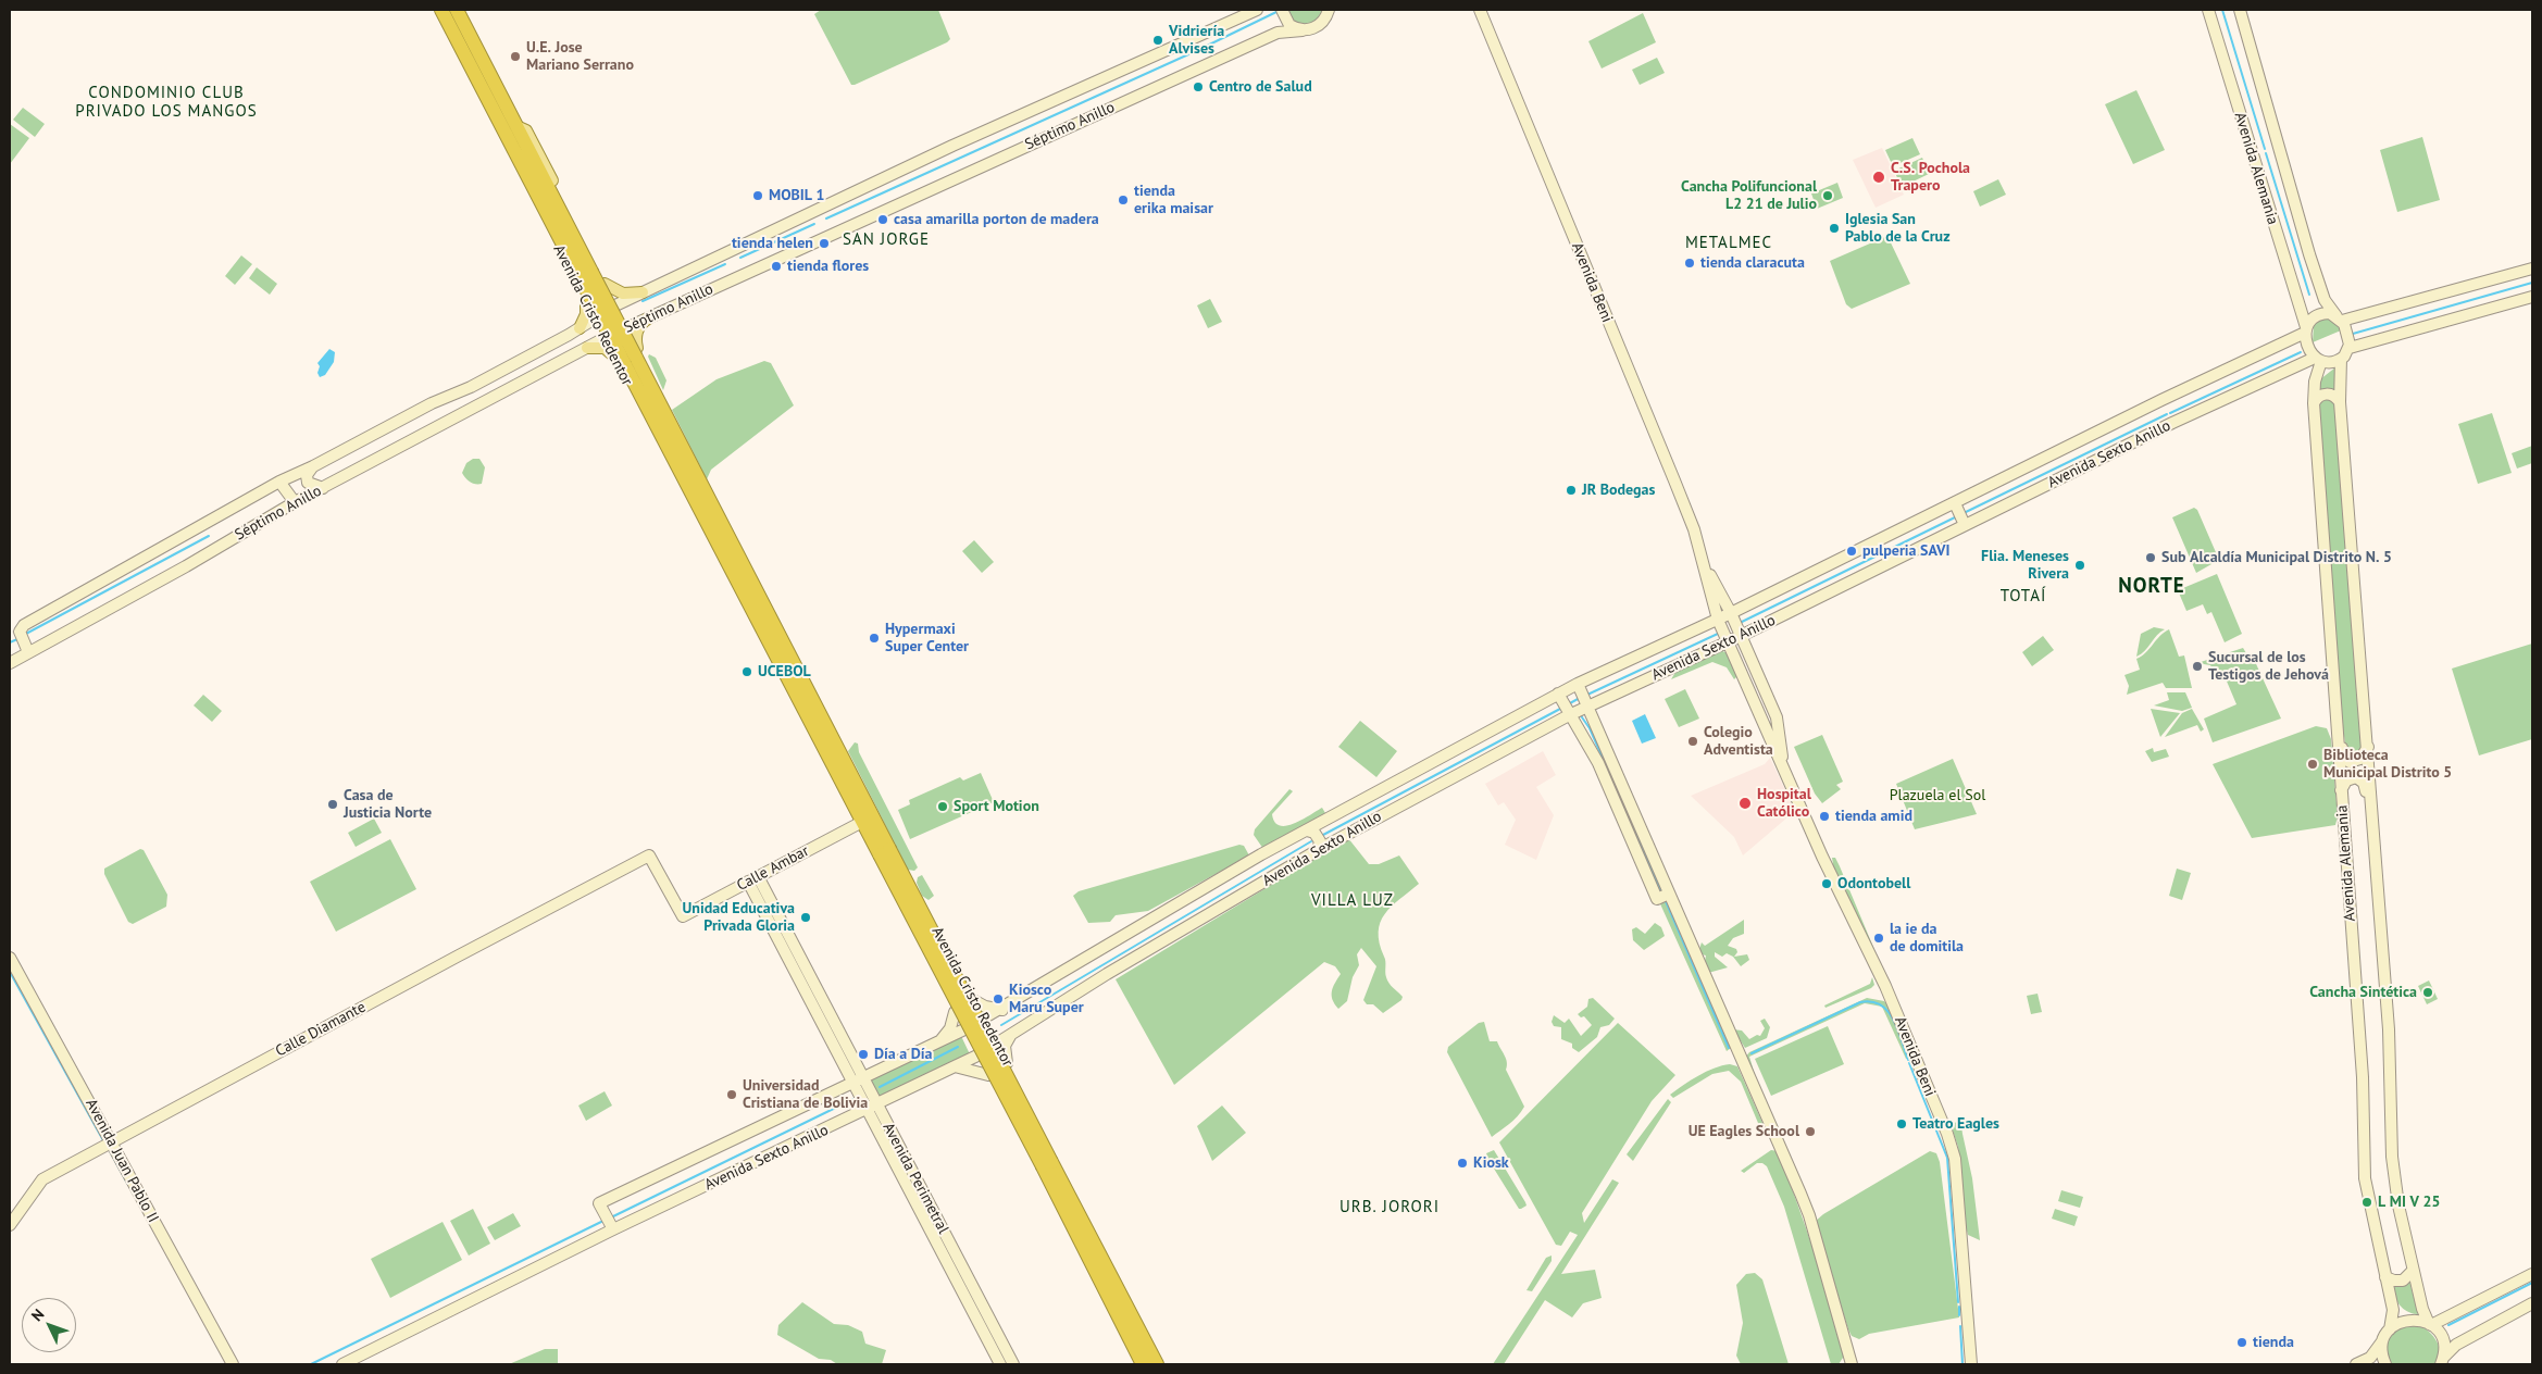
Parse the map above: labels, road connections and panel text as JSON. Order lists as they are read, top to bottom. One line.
{"streets":{"highway":["Avenida Cristo Redentor"],"main road":["Séptimo Anillo","Avenida Alemania","Avenida Beni","Avenida Sexto Anillo","Calle Ambar","Calle Diamante","Avenida Juan Pablo II","Avenida Perimetral"]},"crossings":[["Séptimo Anillo","Avenida Cristo Redentor"],["Avenida Alemania","Avenida Sexto Anillo"],["Avenida Beni","Avenida Sexto Anillo"],["Avenida Cristo Redentor","Avenida Sexto Anillo"],["Avenida Cristo Redentor","Calle Ambar"],["Avenida Sexto Anillo","Avenida Perimetral"],["Calle Ambar","Calle Diamante"],["Calle Ambar","Avenida Perimetral"],["Calle Diamante","Avenida Juan Pablo II"]],"districts":["CONDOMINIO CLUB PRIVADO LOS MANGOS","SAN JORGE","METALMEC","NORTE","TOTAÍ","VILLA LUZ","URB. JORORI"],"parks":["Plazuela el Sol"],"places":["Vidriería Alvises","U.E. Jose Mariano Serrano","Centro de Salud","C.S. Pochola Trapero","MOBIL 1","Cancha Polifuncional L2 21 de Julio","tienda erika maisar","casa amarilla porton de madera","Iglesia San Pablo de la Cruz","tienda helen","tienda claracuta","tienda flores","JR Bodegas","pulperia SAVI","Sub Alcaldía Municipal Distrito N. 5","Flia. Meneses Rivera","Hypermaxi Super Center","Sucursal de los Testigos de Jehová","UCEBOL","Colegio Adventista","Biblioteca Municipal Distrito 5","Hospital Católico","Casa de Justicia Norte","Sport Motion","tienda amid","Odontobell","Unidad Educativa Privada Gloria","la ie da de domitila","Cancha Sintética","Kiosco Maru Super","Día a Día","Universidad Cristiana de Bolivia","Teatro Eagles","UE Eagles School","Kiosk","L MI V 25","tienda"],"north":"top left"}
